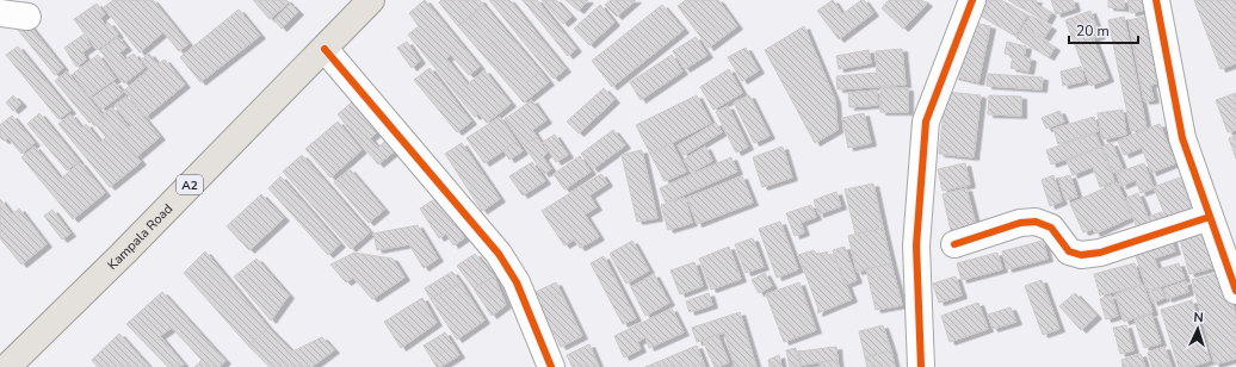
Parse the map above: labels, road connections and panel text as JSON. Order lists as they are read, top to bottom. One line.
{"streets":{"main road":["A2","Kampala Road"]},"scale_bar":"20 m","north":"top"}
